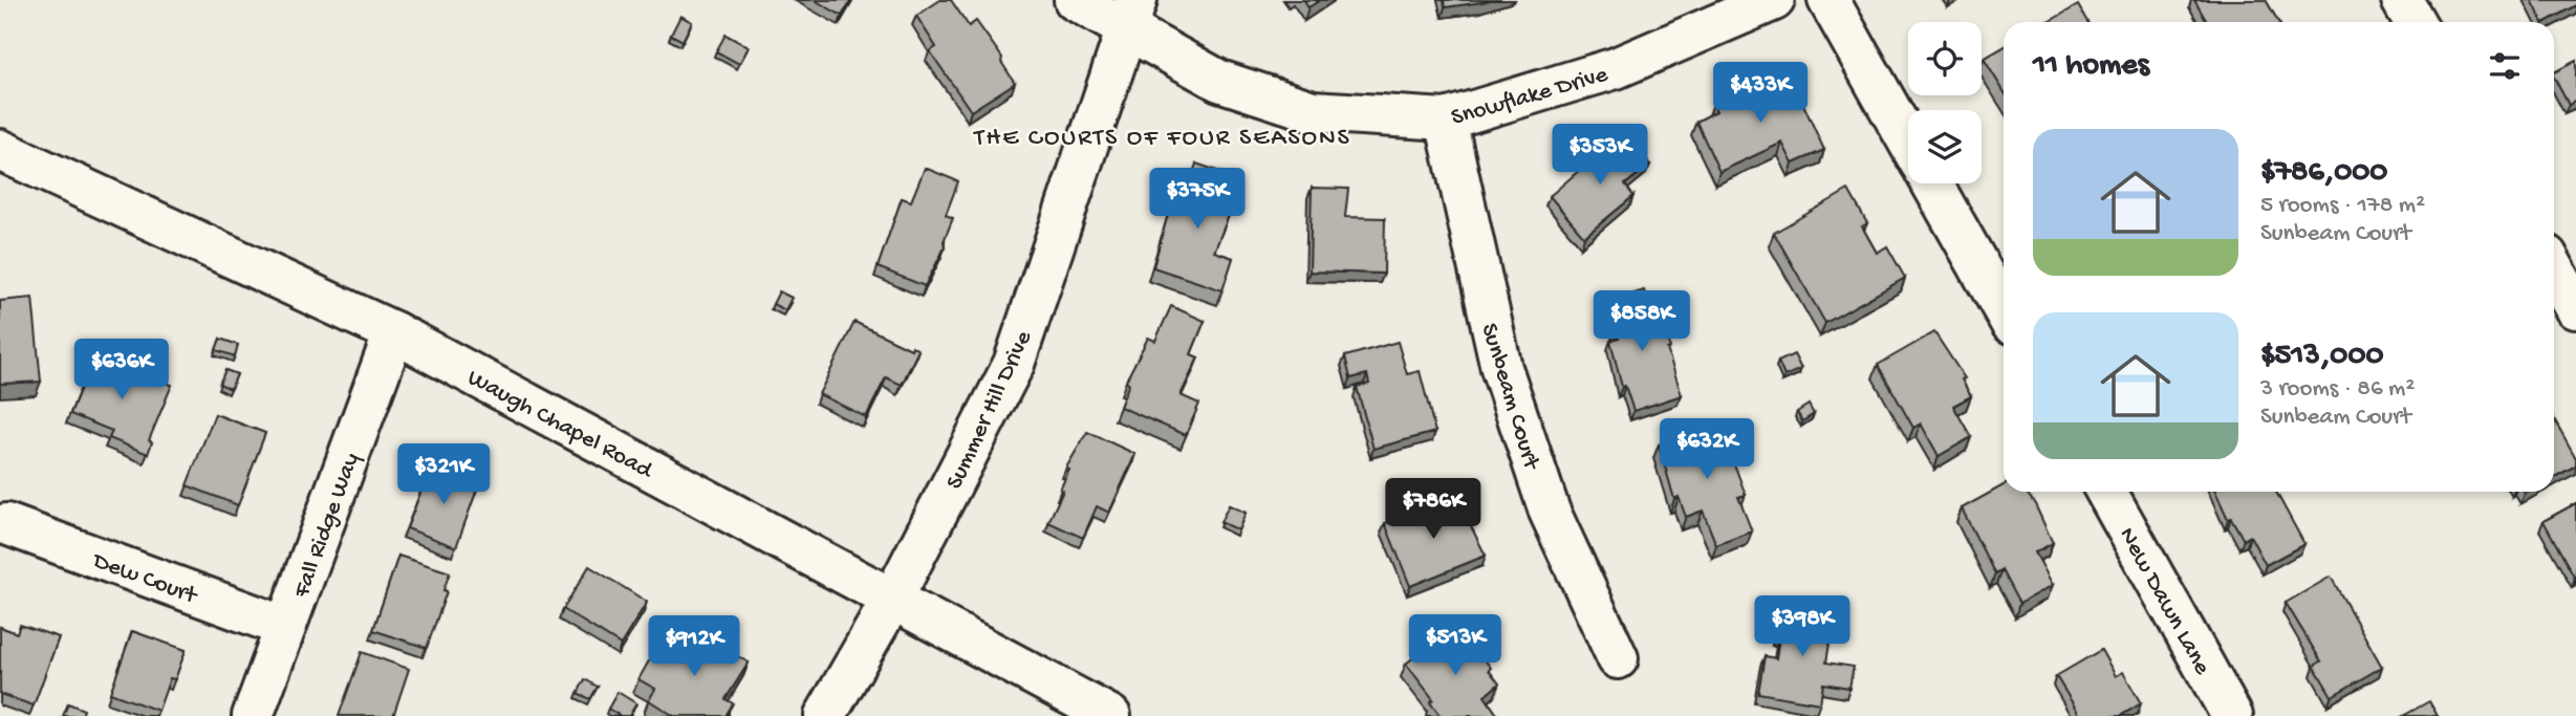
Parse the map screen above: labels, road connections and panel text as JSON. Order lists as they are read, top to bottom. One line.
{"streets":{"street":["Snowflake Drive","Sunbeam Court","Summer Hill Drive","Waugh Chapel Road","Fall Ridge Way","Dew Court","New Dawn Lane"]},"crossings":[["Snowflake Drive","Sunbeam Court"],["Snowflake Drive","Summer Hill Drive"],["Summer Hill Drive","Waugh Chapel Road"],["Waugh Chapel Road","Fall Ridge Way"],["Fall Ridge Way","Dew Court"]],"districts":["THE COURTS OF FOUR SEASONS"],"page":{"heading":"11 homes","price":["$433K","$353K","$375K","$858K","$636K","$632K","$321K","$786K","$398K","$513K","$912K"],"list":[{"name":"$786,000","note":"5 rooms · 178 m² · Sunbeam Court"},{"name":"$513,000","note":"3 rooms · 86 m² · Sunbeam Court"}]}}
